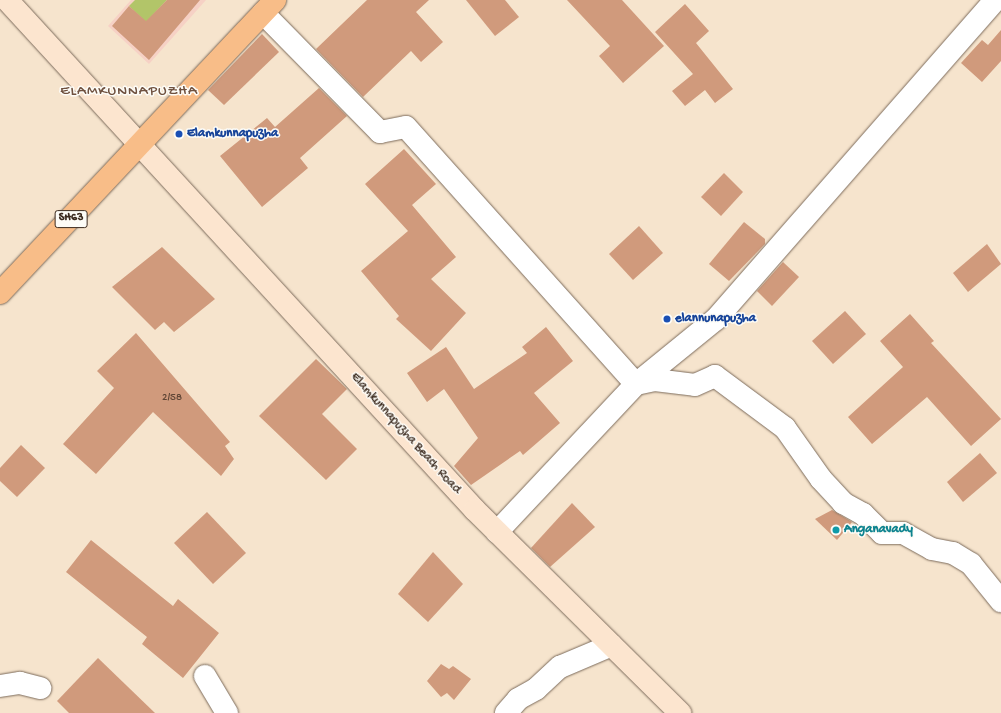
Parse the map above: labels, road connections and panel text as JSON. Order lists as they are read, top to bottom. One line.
{"streets":{"main road":["SH63","Elamkunnapuzha Beach Road"]},"crossings":[["SH63","Elamkunnapuzha Beach Road"]],"districts":["ELAMKUNNAPUZHA"],"places":["Elamkunnapuzha","elannunapuzha","Anganavady"],"house_numbers":["2/58"]}
